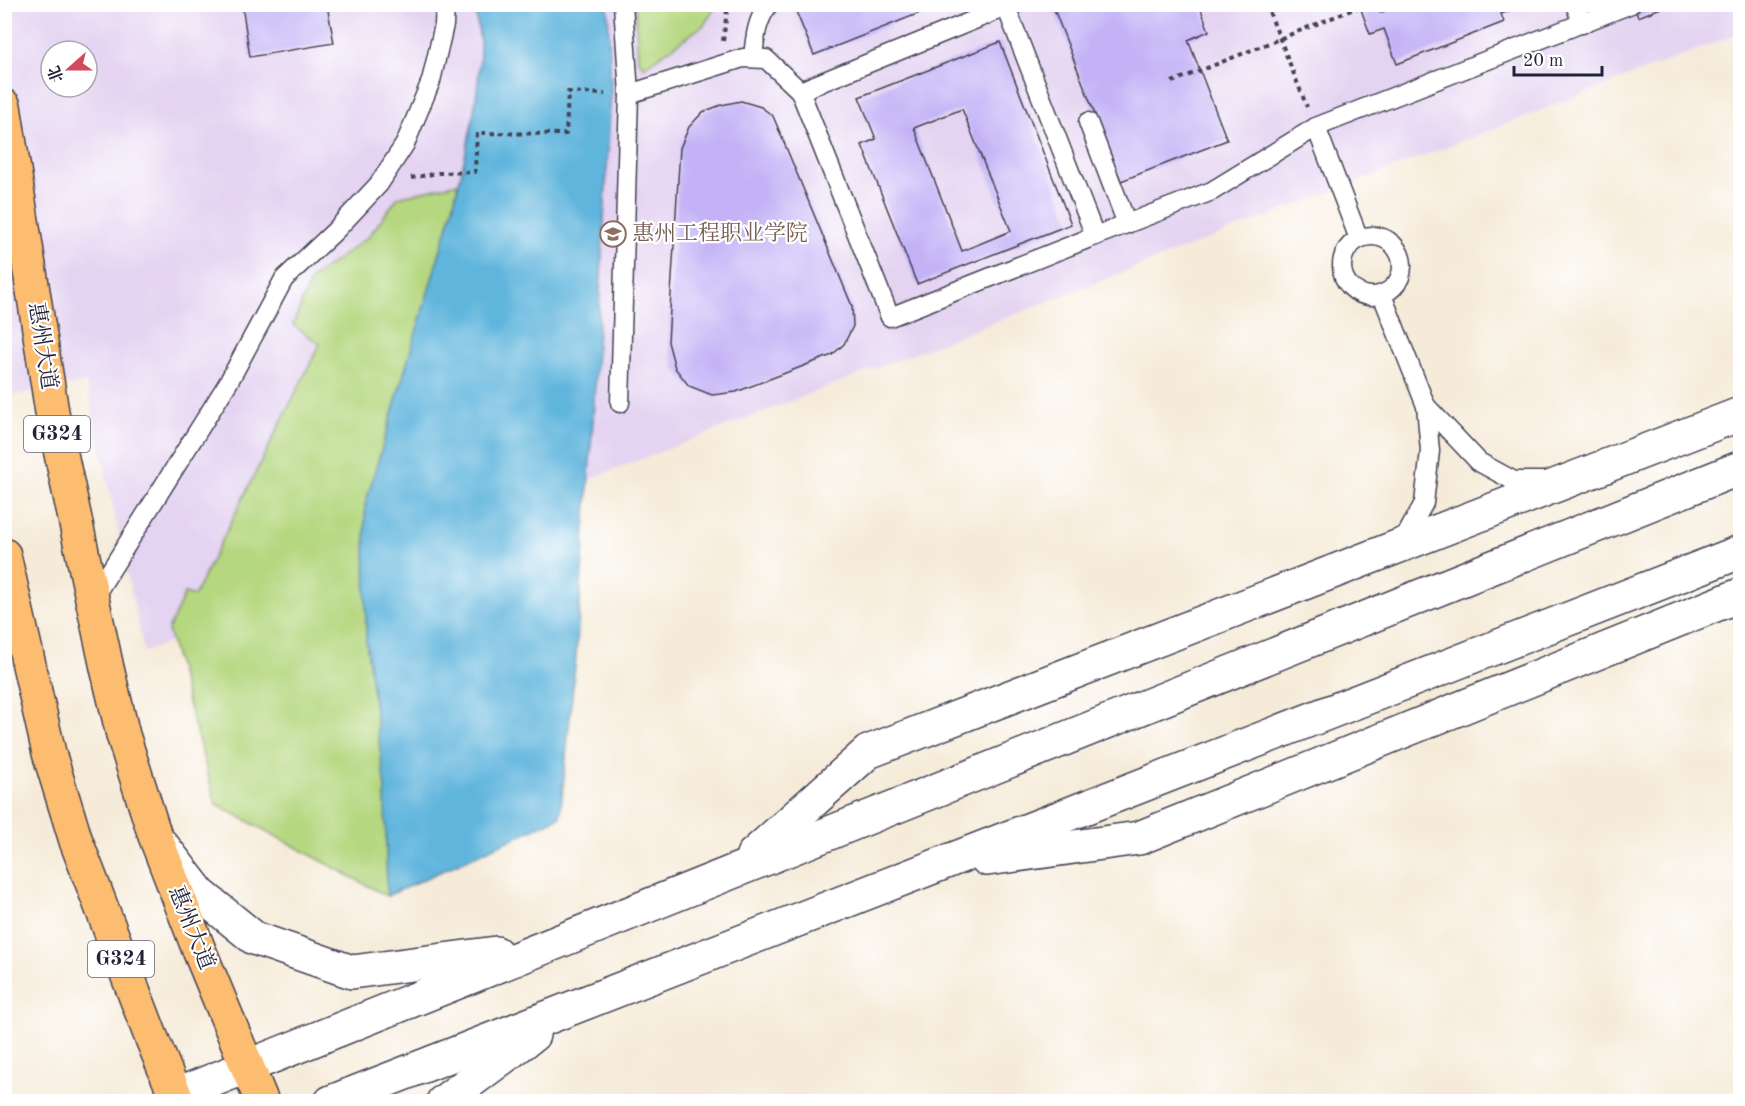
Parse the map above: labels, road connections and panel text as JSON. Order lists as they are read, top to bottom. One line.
{"streets":{"highway":["惠州大道","G324"]},"crossings":[["惠州大道","G324"]],"places":{"school or university":["惠州工程职业学院"]},"scale_bar":"20 m","north":"left"}
